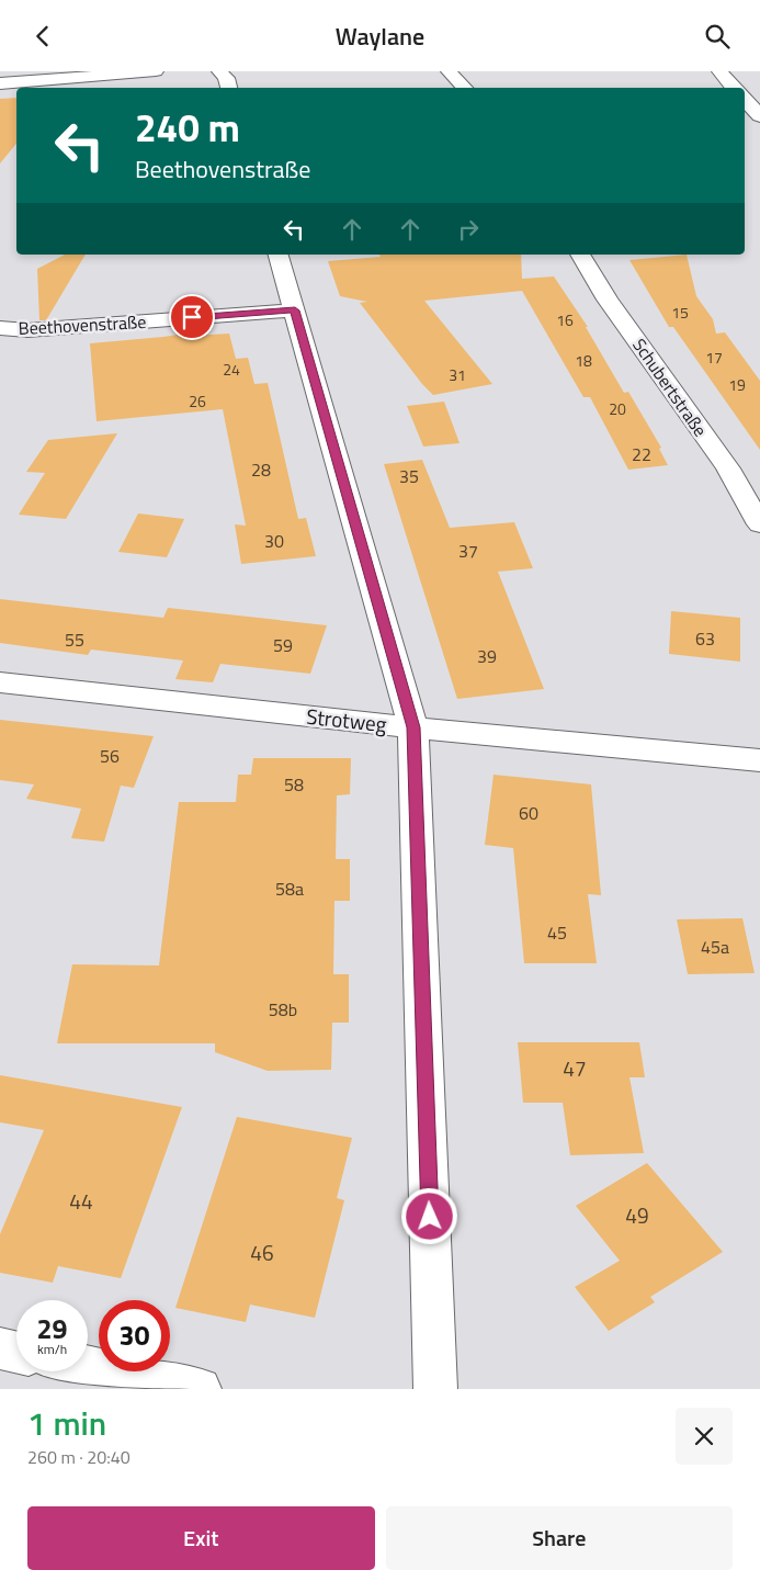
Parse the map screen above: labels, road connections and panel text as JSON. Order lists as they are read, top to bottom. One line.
{"streets":{"street":["Beethovenstraße","Schubertstraße","Strotweg"]},"house_numbers":["15","16","17","18","24","31","19","26","20","22","28","35","30","37","63","55","59","39","56","58","60","58a","45","45a","58b","47","44","49","46"],"page":{"header":"Waylane","turn":["240 m","Beethovenstraße"],"speed":"29 km/h","limit":"30","heading":["1 min","260 m · 20:40"],"buttons":["Exit","Share"]}}
